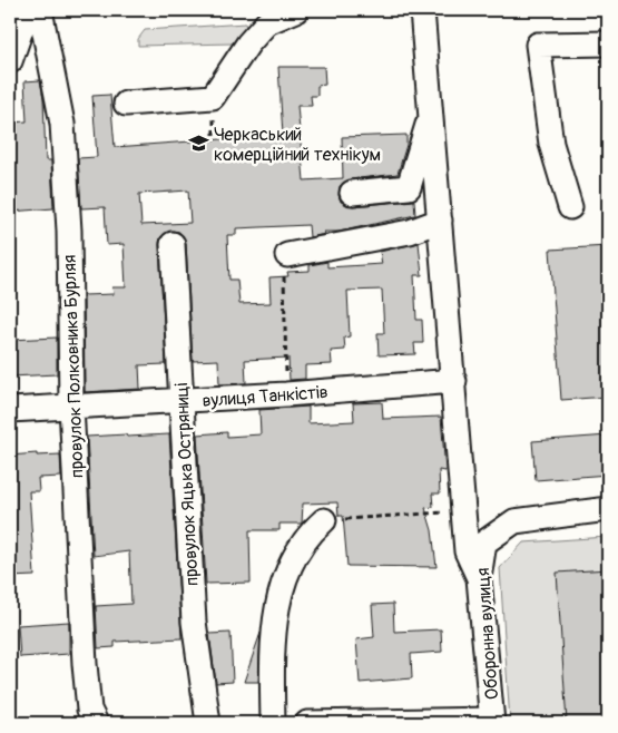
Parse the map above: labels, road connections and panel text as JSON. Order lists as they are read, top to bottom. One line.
{"streets":{"street":["провулок Полковника Бурляя","вулиця Танкістів","провулок Яцька Остряниці","Оборонна вулиця"]},"crossings":[["провулок Полковника Бурляя","вулиця Танкістів"],["вулиця Танкістів","провулок Яцька Остряниці"]],"places":{"school or university":["Черкаський комерційний технікум"]}}
